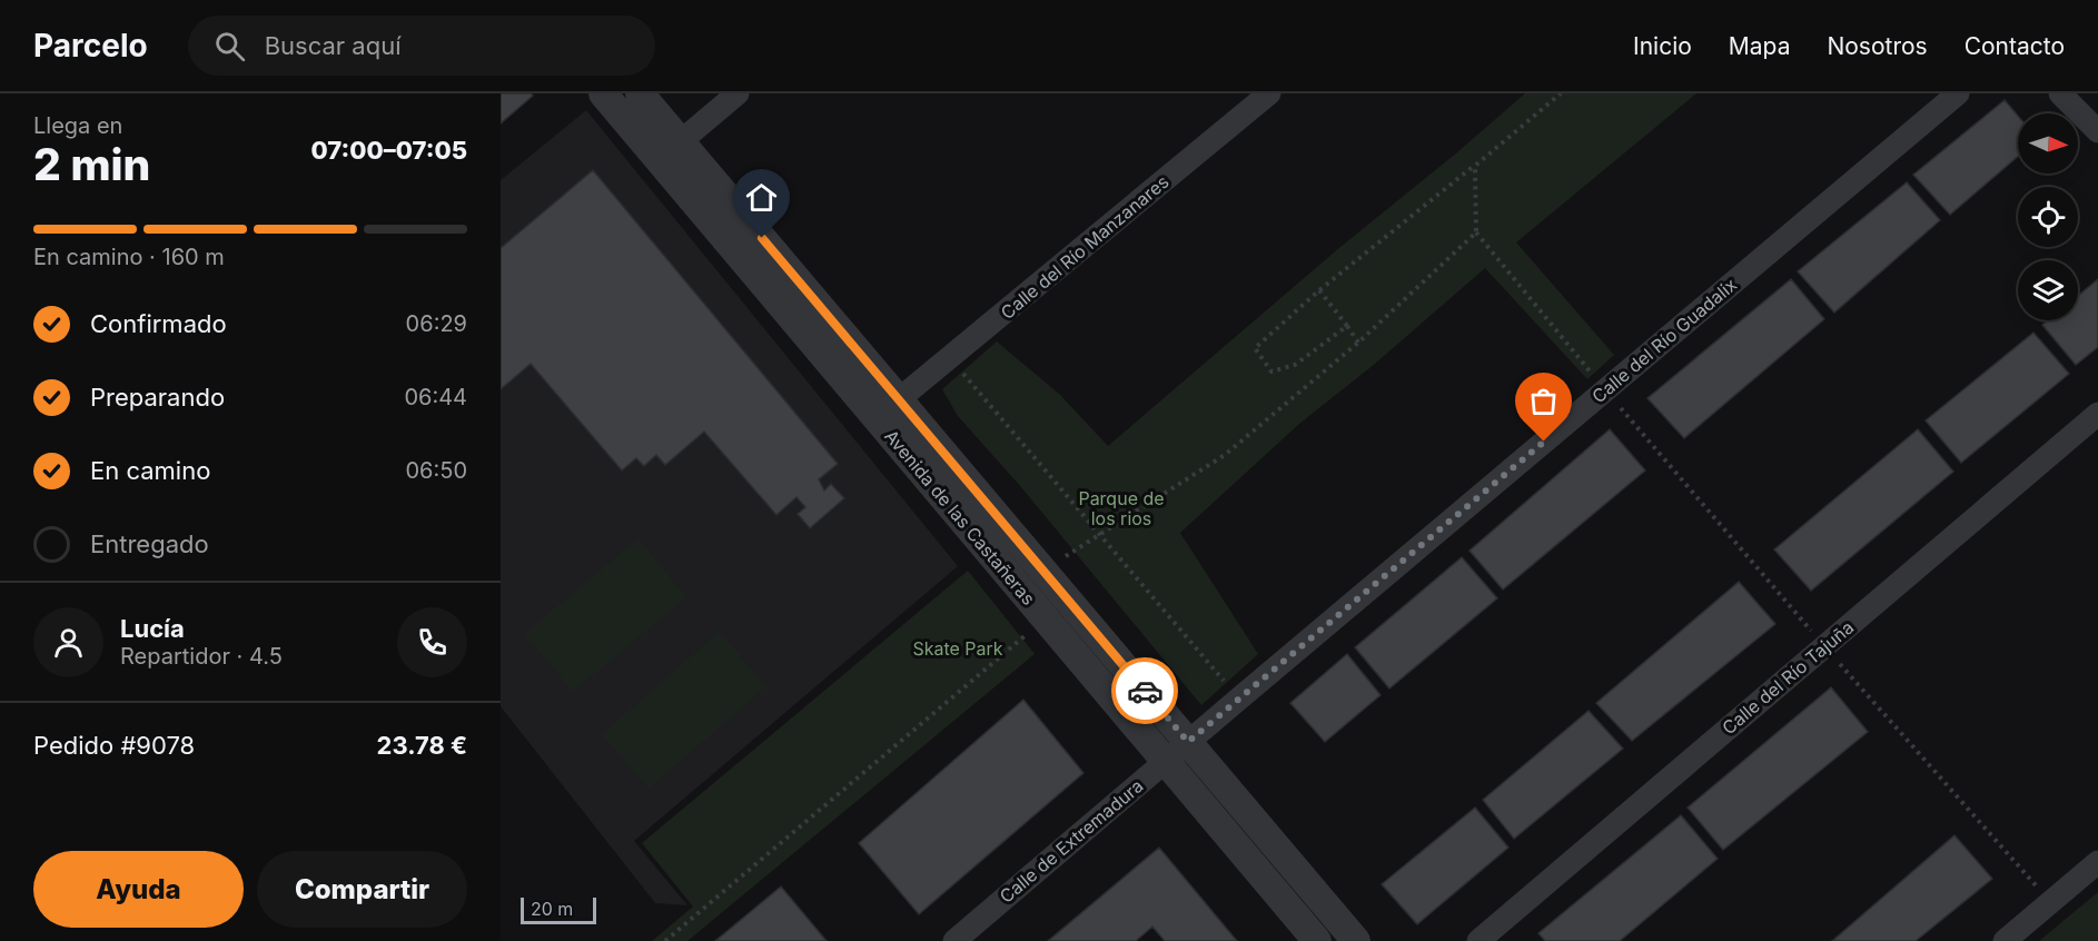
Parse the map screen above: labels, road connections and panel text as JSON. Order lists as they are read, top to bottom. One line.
{"streets":{"street":["Calle del Río Manzanares","Calle del Río Guadalix","Avenida de las Castañeras","Calle del Río Tajuña","Calle de Extremadura"]},"crossings":[["Calle del Río Manzanares","Avenida de las Castañeras"],["Calle del Río Guadalix","Avenida de las Castañeras"],["Calle del Río Guadalix","Calle de Extremadura"],["Avenida de las Castañeras","Calle de Extremadura"]],"parks":["Parque de los rios","Skate Park"],"scale_bar":"20 m","north":"right","page":{"header":"Parcelo","search":"Buscar aquí","nav":["Inicio","Mapa","Nosotros","Contacto"],"heading":["2 min","Llega en","07:00–07:05"],"panel":["Lucía","Repartidor · 4.5","Pedido #9078","23.78 €"],"bar":"En camino · 160 m","list":[["Confirmado","06:29"],["Preparando","06:44"],["En camino","06:50"],"Entregado"],"buttons":["Ayuda","Compartir"],"scale":"20 m"}}
